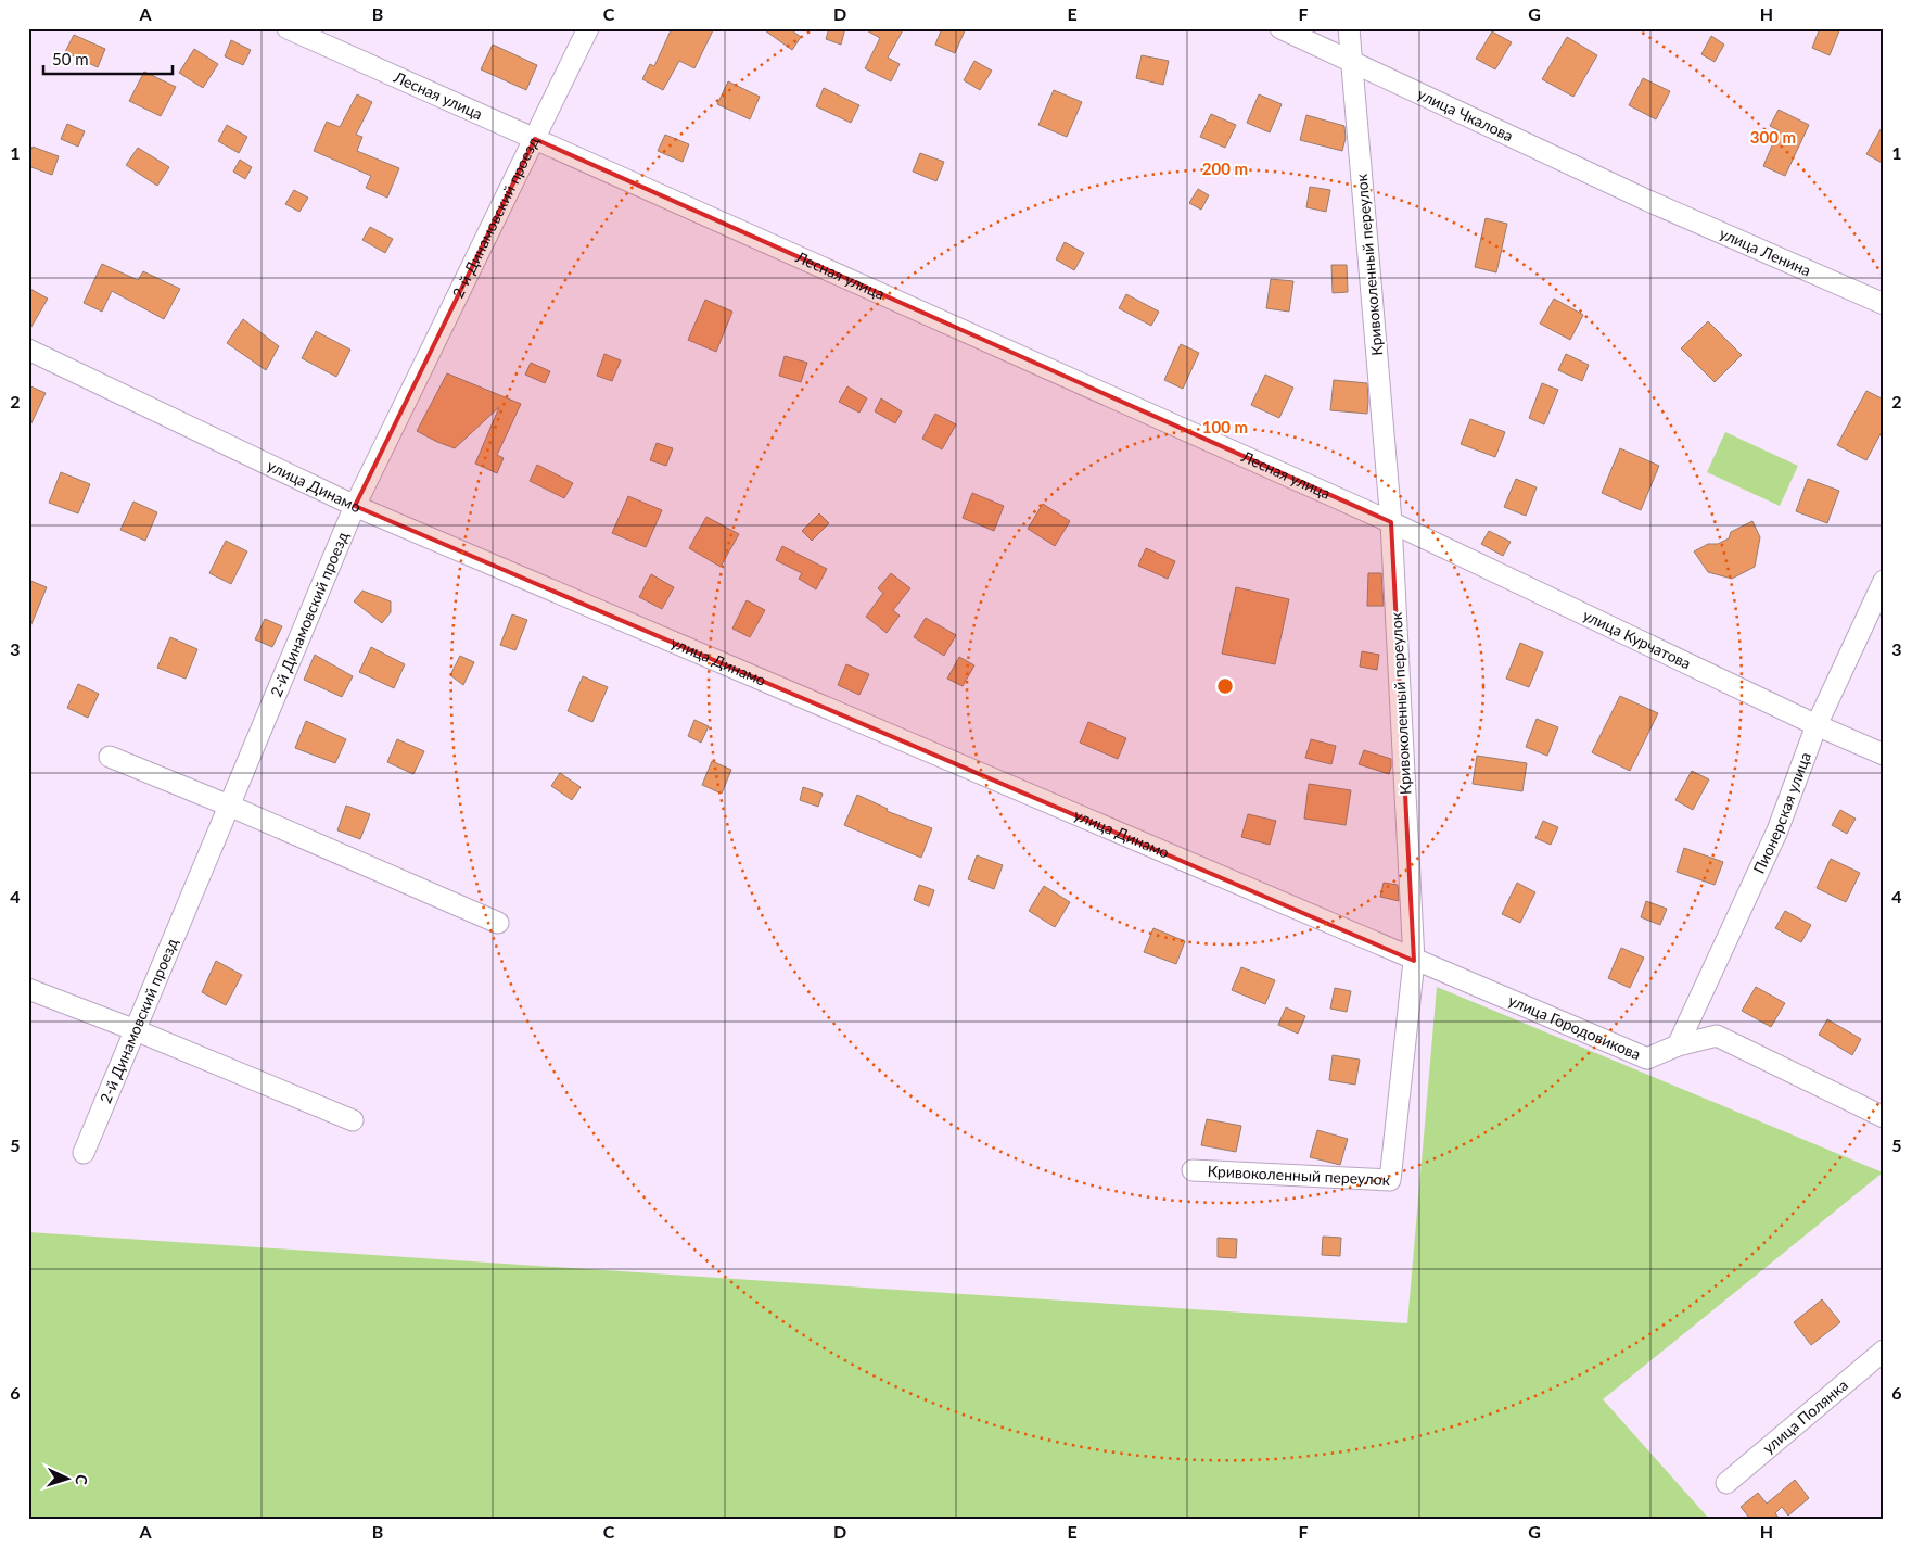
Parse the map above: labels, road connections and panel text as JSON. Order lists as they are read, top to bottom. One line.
{"streets":{"street":["Лесная улица","улица Чкалова","2-й Динамовский проезд","улица Ленина","Кривоколенный переулок","улица Динамо","улица Курчатова","Пионерская улица","улица Городовикова","улица Полянка"]},"crossings":[["Лесная улица","2-й Динамовский проезд"],["Лесная улица","Кривоколенный переулок"],["Лесная улица","улица Курчатова"],["улица Чкалова","улица Ленина"],["улица Чкалова","Кривоколенный переулок"],["2-й Динамовский проезд","улица Динамо"],["Кривоколенный переулок","улица Динамо"],["Кривоколенный переулок","улица Курчатова"],["Кривоколенный переулок","улица Городовикова"],["улица Динамо","улица Городовикова"],["улица Курчатова","Пионерская улица"],["Пионерская улица","улица Городовикова"]],"scale_bar":"50 m","north":"right","grid":{"columns":["A","B","C","D","E","F","G","H"],"rows":["1","2","3","4","5","6"]},"rings":["300 m","200 m","100 m"]}
